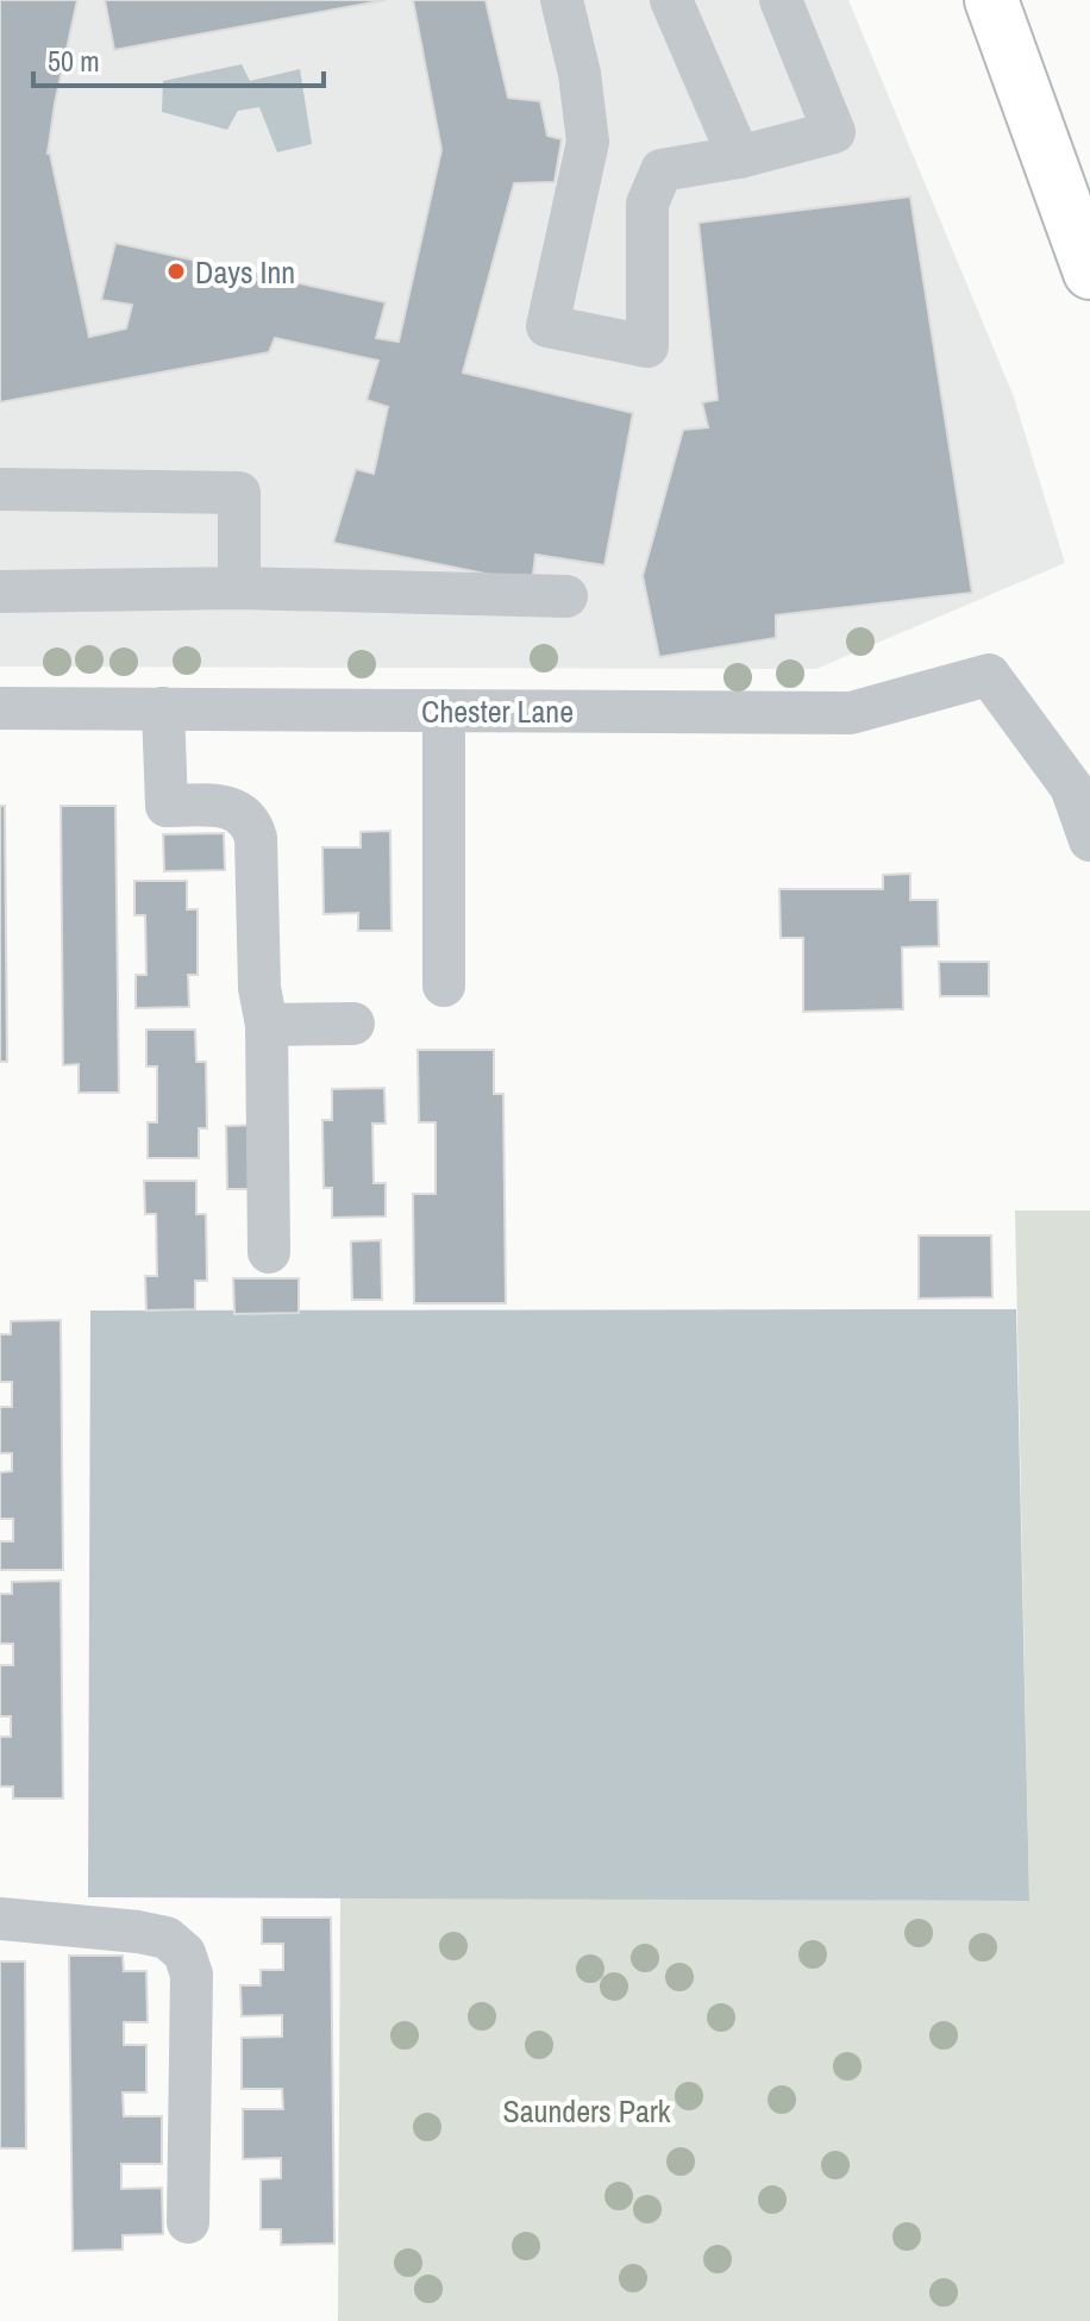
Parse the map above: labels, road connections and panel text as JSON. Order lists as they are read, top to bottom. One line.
{"streets":{"street":["Chester Lane"]},"parks":["Saunders Park"],"places":["Days Inn"],"scale_bar":"50 m"}
